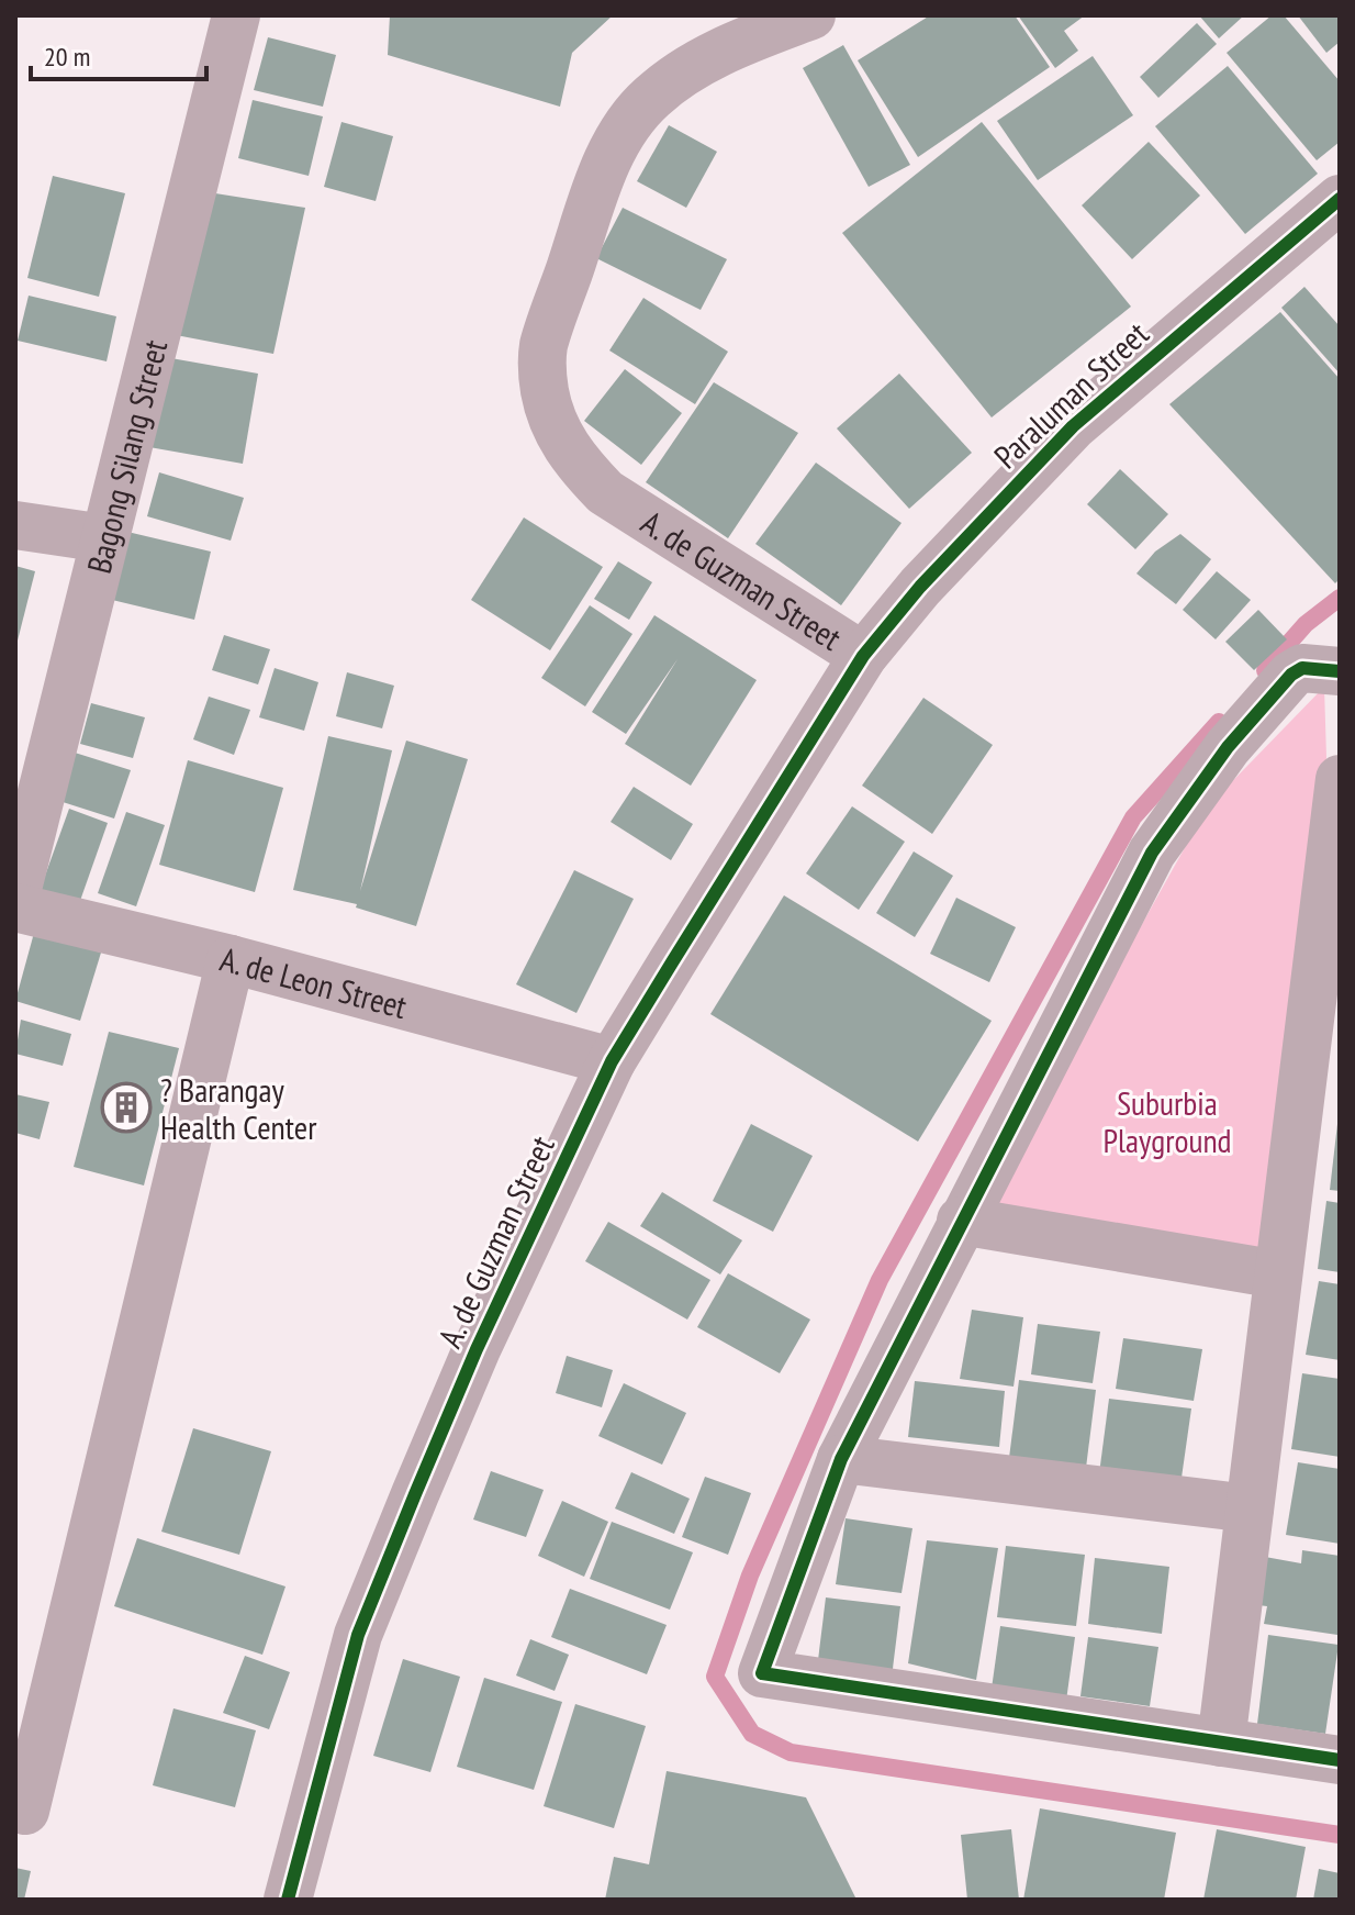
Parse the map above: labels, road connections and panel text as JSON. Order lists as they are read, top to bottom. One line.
{"streets":{"street":["Paraluman Street","Bagong Silang Street","A. de Guzman Street","A. de Leon Street"]},"crossings":[["Paraluman Street","A. de Guzman Street"],["A. de Guzman Street","A. de Leon Street"]],"parks":["Suburbia Playground"],"places":{"building":["? Barangay Health Center"]},"scale_bar":"20 m"}
